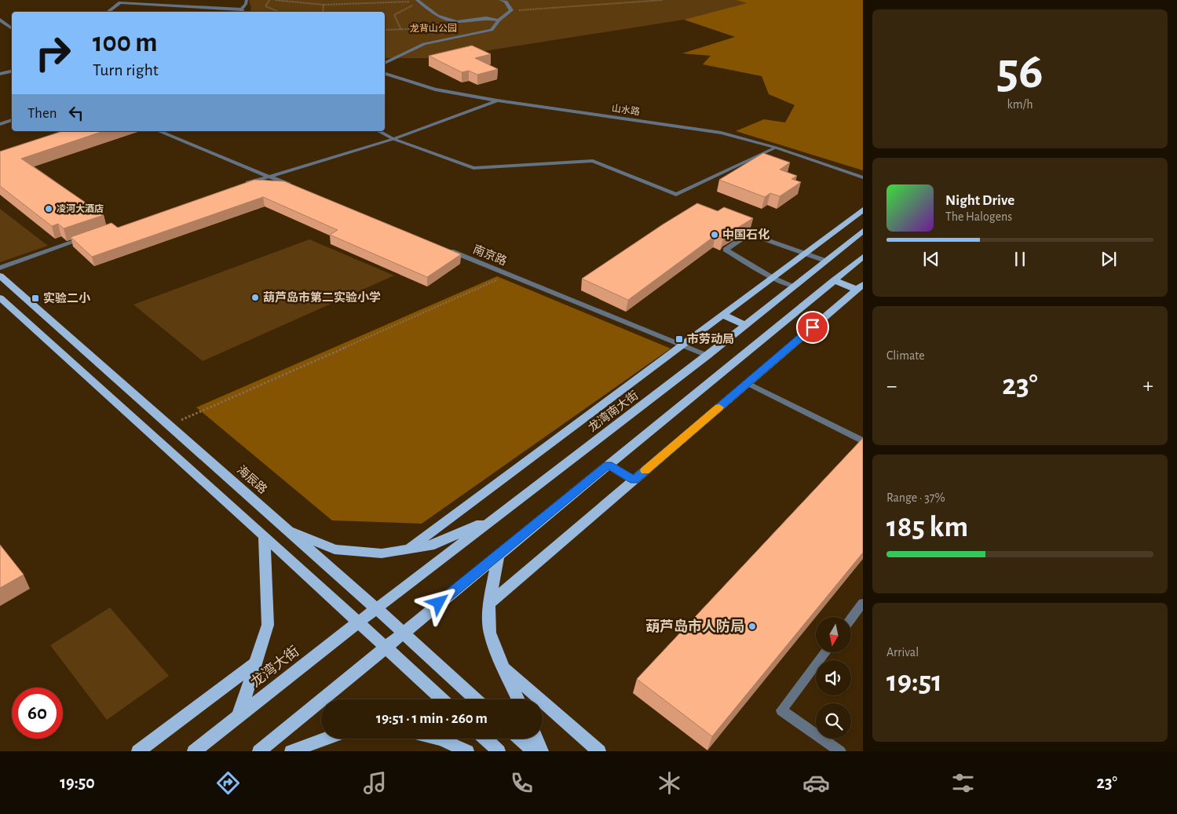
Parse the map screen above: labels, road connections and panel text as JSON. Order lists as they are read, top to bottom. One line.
{"streets":{"main road":["龙湾南大街","海辰路","龙湾大街"],"street":["山水路","南京路"]},"crossings":[["南京路","龙湾南大街"],["龙湾南大街","海辰路"],["龙湾南大街","龙湾大街"],["海辰路","龙湾大街"]],"parks":["龙背山公园"],"places":{"other":["凌河大酒店","中国石化","葫芦岛市第二实验小学","葫芦岛市人防局"],"transit":["实验二小","市劳动局"]},"north":"bottom","page":{"tile":[["56","km/h"],"Climate",["Range · 37%","185 km"],["Arrival","19:51"]],"turn":["100 m","Turn right"],"then":"Then","song":["Night Drive","The Halogens"],"heat":["−","23°","+"],"limit":"60","trip":"19:51 · 1 min · 260 m","tabs":["19:50","23°"]}}
